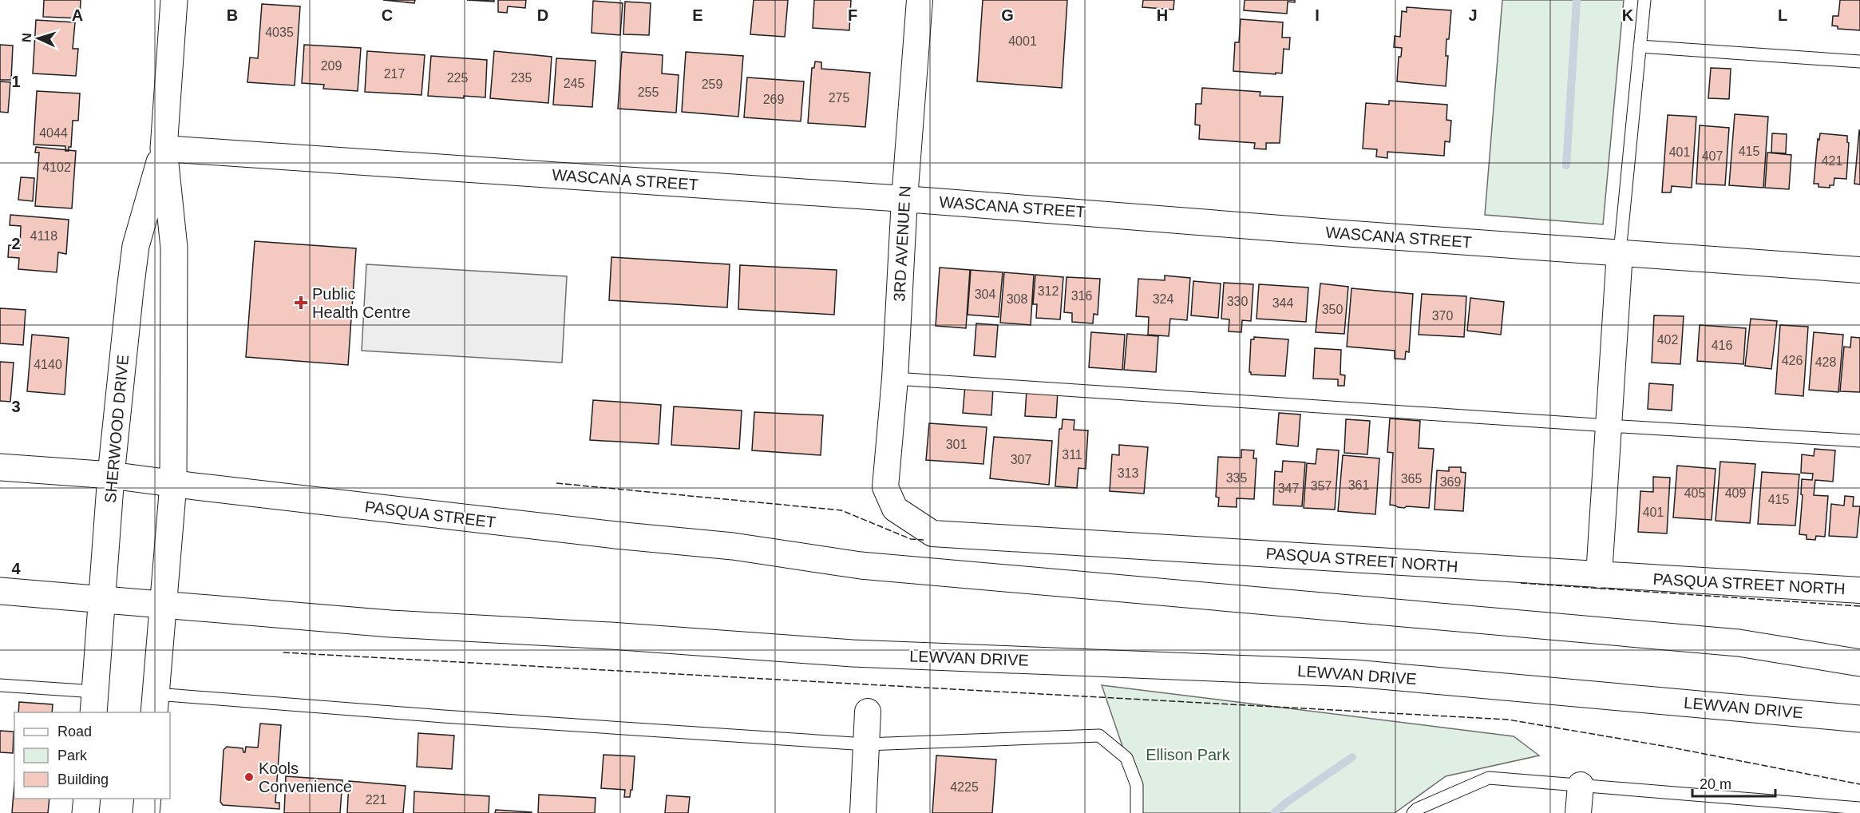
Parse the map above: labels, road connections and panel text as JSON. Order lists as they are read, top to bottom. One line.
{"streets":{"main road":["SHERWOOD DRIVE","PASQUA STREET","LEWVAN DRIVE"],"street":["WASCANA STREET","3RD AVENUE N","PASQUA STREET NORTH"]},"crossings":[["WASCANA STREET","3RD AVENUE N"],["WASCANA STREET","SHERWOOD DRIVE"],["3RD AVENUE N","PASQUA STREET NORTH"],["SHERWOOD DRIVE","PASQUA STREET"],["SHERWOOD DRIVE","LEWVAN DRIVE"]],"parks":["Ellison Park"],"places":{"health":["Public Health Centre"],"other":["Kools Convenience"]},"house_numbers":["4035","4001","209","217","225","235","245","259","255","275","269","4044","415","401","407","421","4102","4118","312","304","316","308","324","330","344","350","370","402","416","426","428","4140","301","311","307","313","335","365","369","361","357","347","405","409","415","401","4225","221"],"legend":["Road","Park","Building"],"scale_bar":"20 m","north":"left","grid":{"columns":["A","B","C","D","E","F","G","H","I","J","K","L"],"rows":["1","2","3","4"]}}
